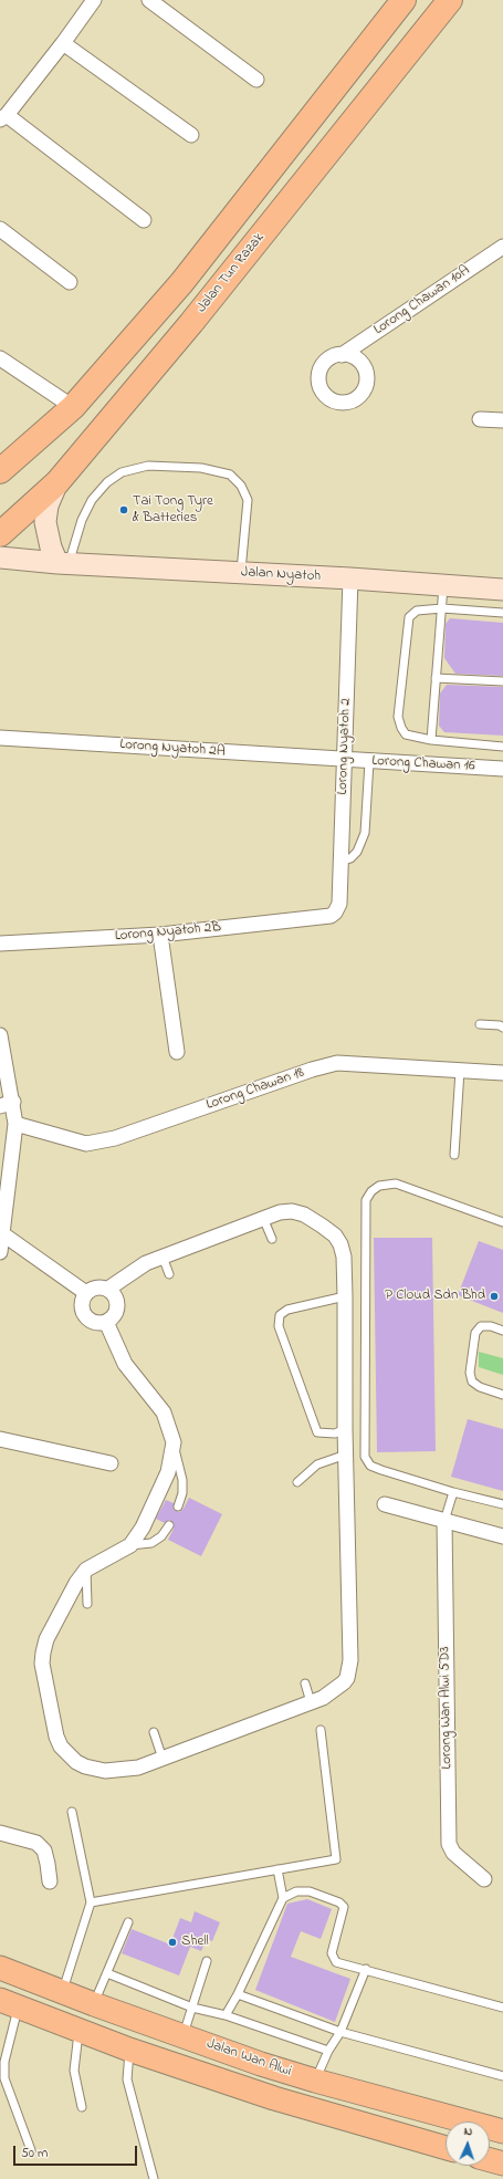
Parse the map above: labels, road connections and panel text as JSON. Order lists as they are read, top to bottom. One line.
{"streets":{"highway":["Jalan Tun Razak"],"main road":["Jalan Wan Alwi"],"street":["Lorong Chawan 10A","Jalan Nyatoh","Lorong Nyatoh 2","Lorong Nyatoh 2A","Lorong Chawan 16","Lorong Nyatoh 2B","Lorong Chawan 18","Lorong Wan Alwi 5D3"]},"crossings":[["Jalan Nyatoh","Lorong Nyatoh 2"],["Lorong Nyatoh 2","Lorong Nyatoh 2A"],["Lorong Nyatoh 2","Lorong Chawan 16"],["Lorong Nyatoh 2","Lorong Nyatoh 2B"],["Lorong Nyatoh 2A","Lorong Chawan 16"]],"places":["Tai Tong Tyre & Batteries","P Cloud Sdn Bhd","Shell"],"scale_bar":"50 m","north":"top"}
